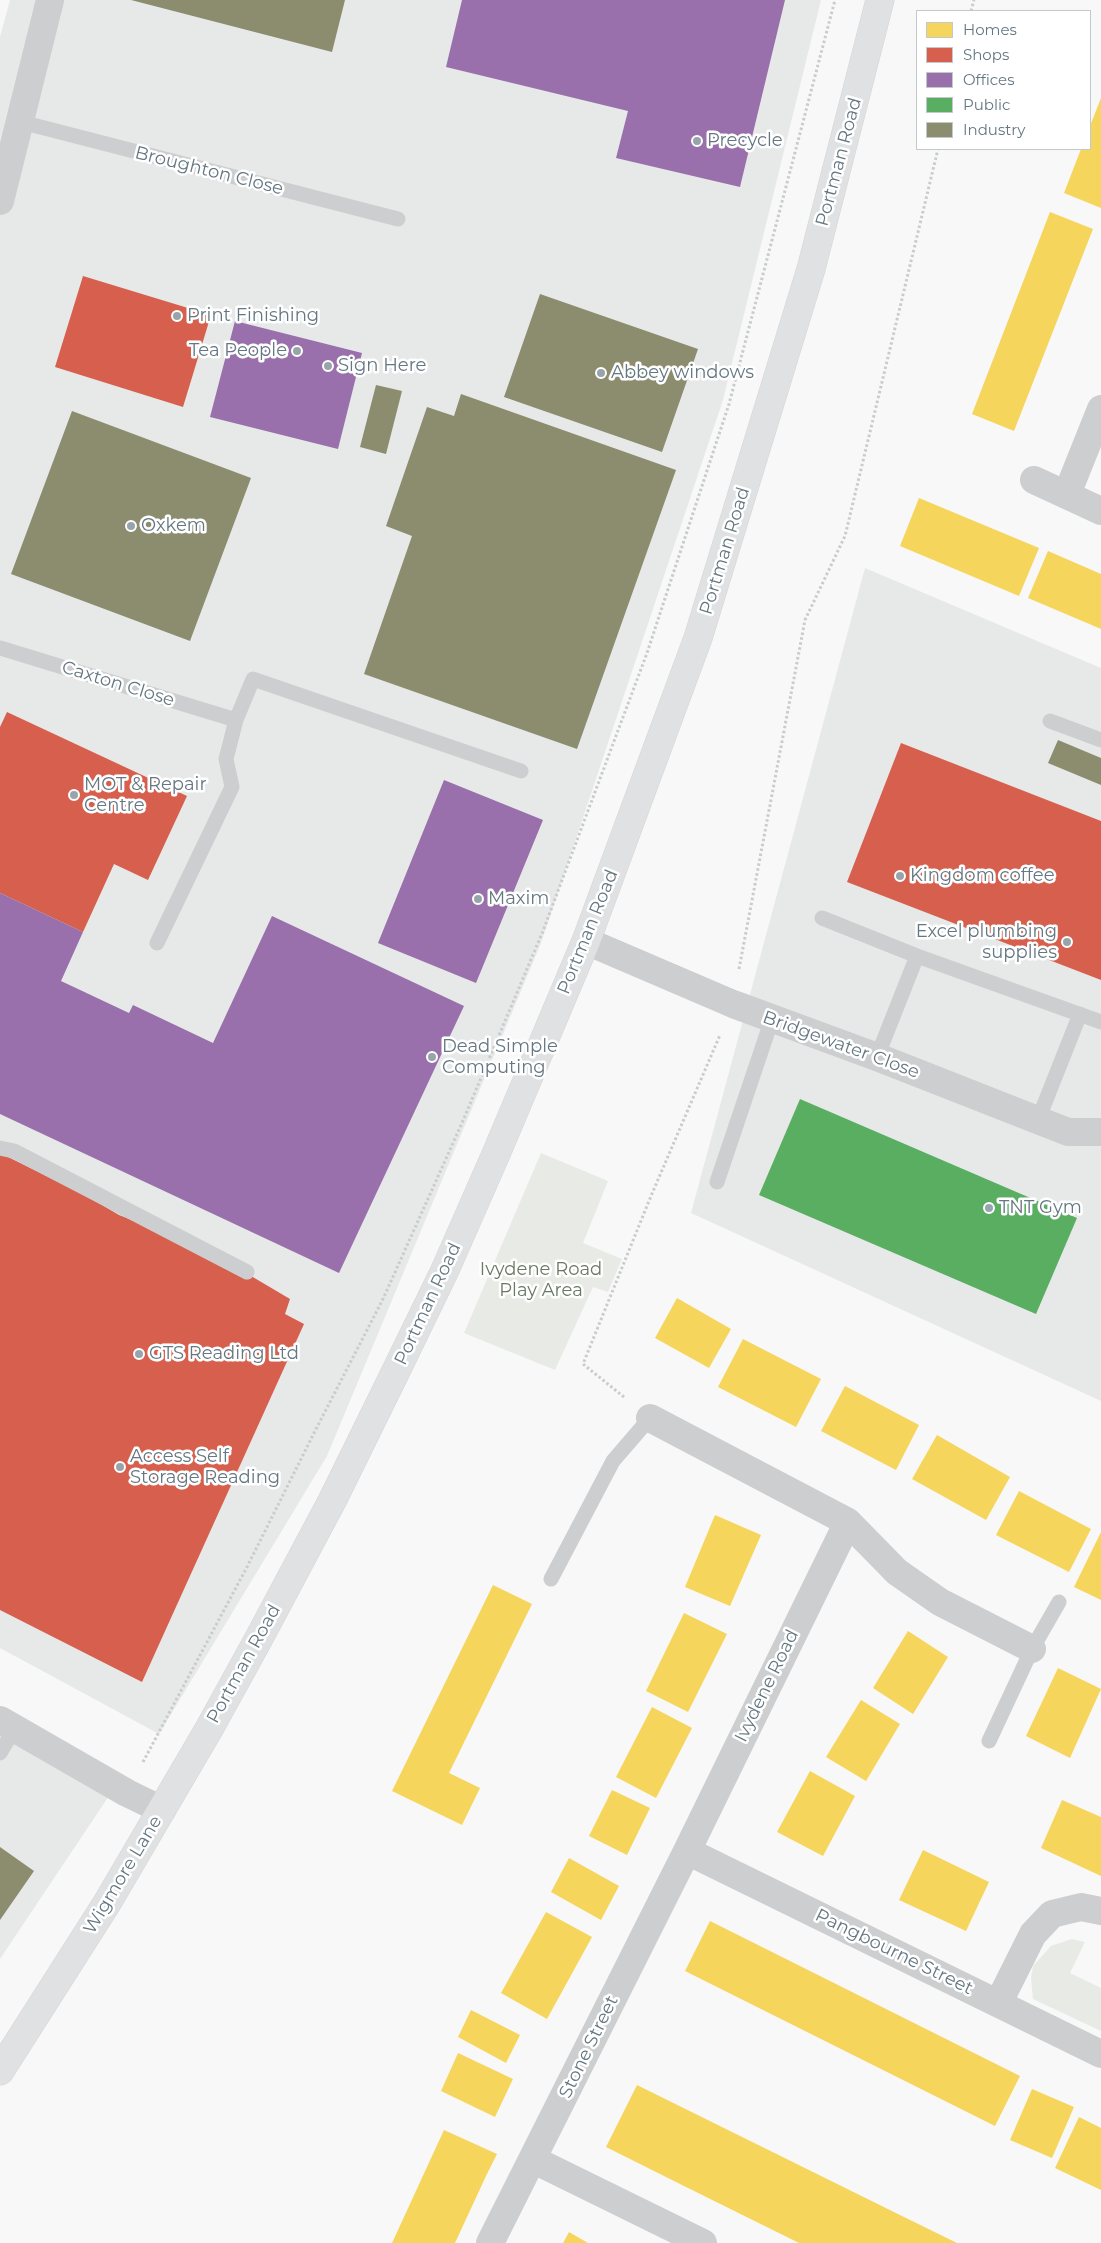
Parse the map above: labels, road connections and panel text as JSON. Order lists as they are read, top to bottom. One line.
{"streets":{"street":["Portman Road","Bridgewater Close","Ivydene Road","Wigmore Lane","Pangbourne Street","Stone Street"],"lane":["Broughton Close","Caxton Close"]},"crossings":[["Portman Road","Bridgewater Close"],["Portman Road","Wigmore Lane"],["Ivydene Road","Pangbourne Street"],["Ivydene Road","Stone Street"],["Pangbourne Street","Stone Street"]],"parks":["Ivydene Road Play Area"],"places":["Precycle","Print Finishing","Tea People","Sign Here","Abbey windows","Oxkem","MOT & Repair Centre","Kingdom coffee","Maxim","Excel plumbing supplies","Dead Simple Computing","TNT Gym","GTS Reading Ltd","Access Self Storage Reading"],"legend":["Homes","Shops","Offices","Public","Industry"]}
